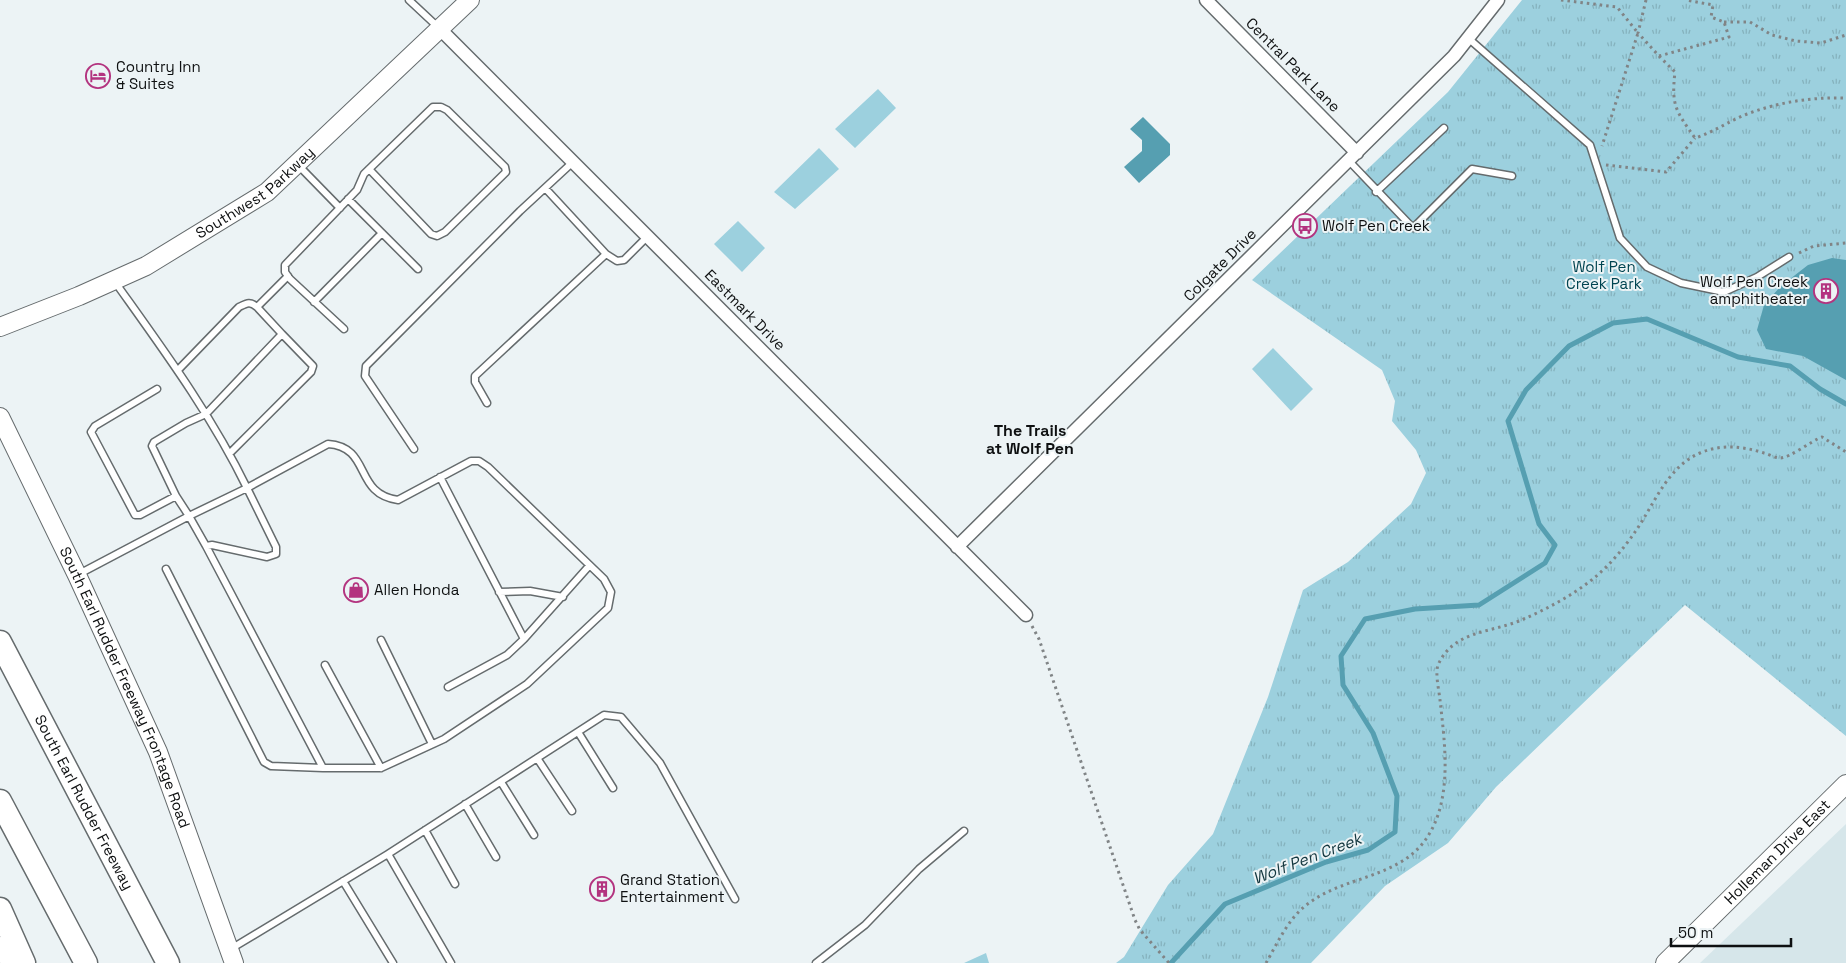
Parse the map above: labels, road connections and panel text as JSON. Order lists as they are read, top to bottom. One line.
{"streets":{"highway":["South Earl Rudder Freeway"],"main road":["Southwest Parkway","South Earl Rudder Freeway Frontage Road","Holleman Drive East"],"street":["Central Park Lane","Colgate Drive","Eastmark Drive"]},"crossings":[["Central Park Lane","Colgate Drive"],["Southwest Parkway","Eastmark Drive"],["Colgate Drive","Eastmark Drive"]],"districts":["The Trails at Wolf Pen"],"water":["Wolf Pen Creek"],"parks":["Wolf Pen Creek Park"],"places":{"hotel":["Country Inn & Suites"],"bus stop":["Wolf Pen Creek"],"building":["Wolf Pen Creek amphitheater","Grand Station Entertainment"],"shop":["Allen Honda"]},"scale_bar":"50 m"}
